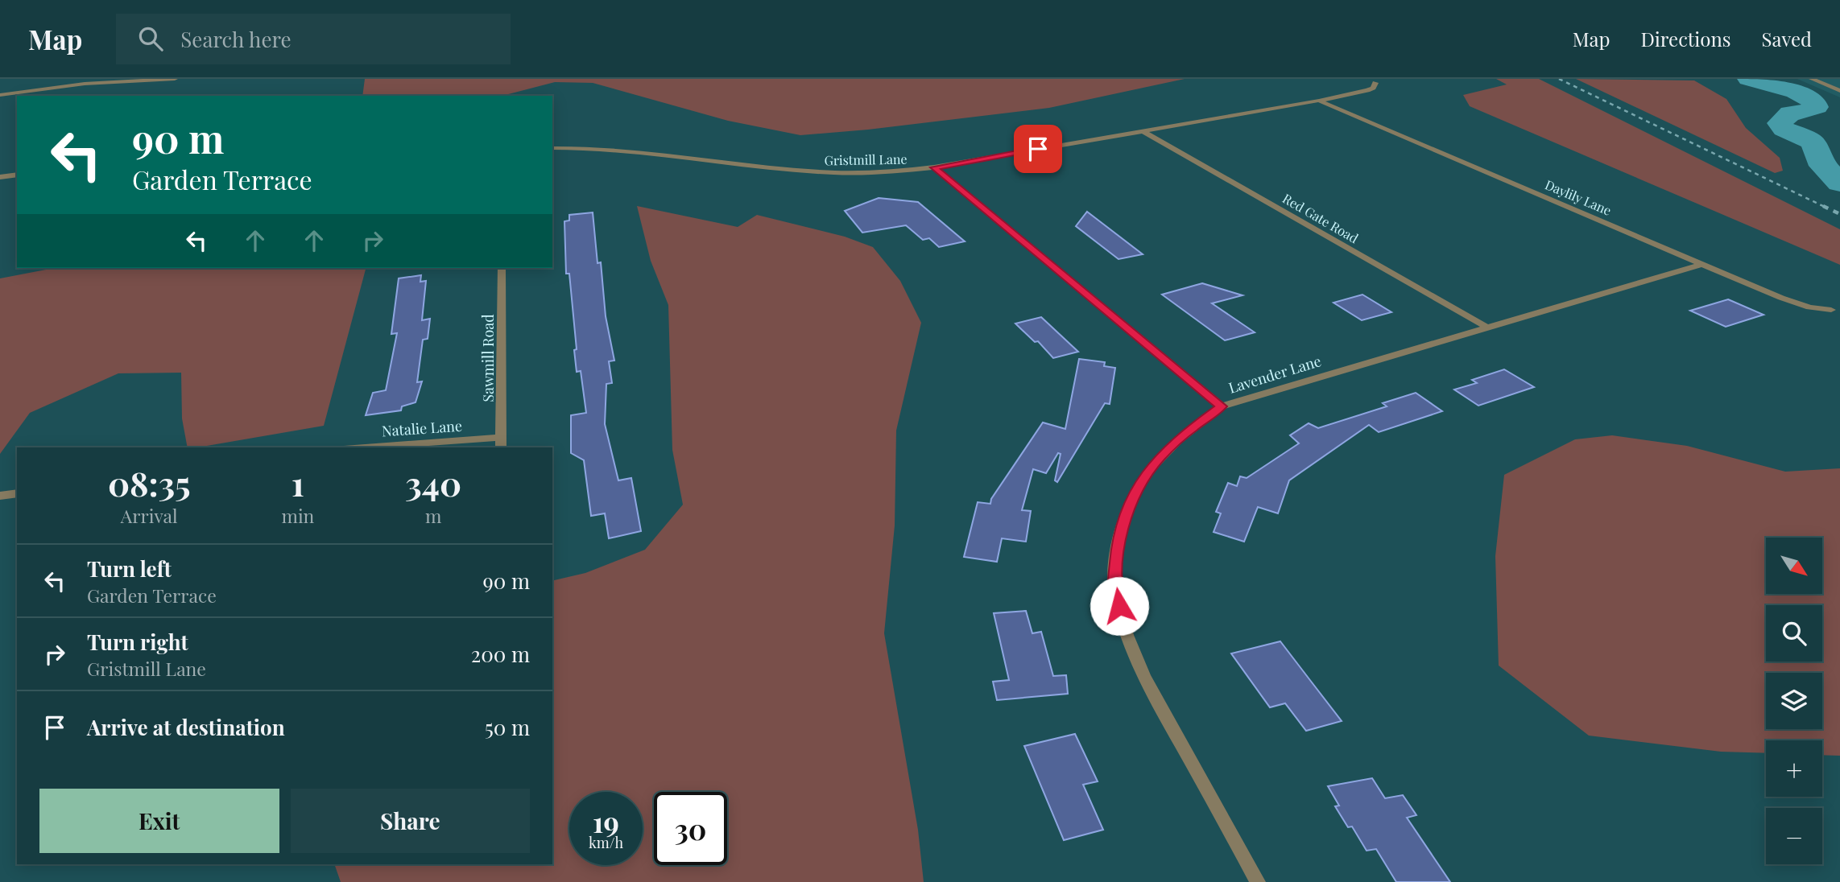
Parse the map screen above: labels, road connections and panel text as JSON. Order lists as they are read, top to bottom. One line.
{"streets":{"street":["Gristmill Lane","Daylily Lane","Red Gate Road","Sawmill Road","Lavender Lane","Natalie Lane"]},"crossings":[["Gristmill Lane","Daylily Lane"],["Gristmill Lane","Red Gate Road"],["Daylily Lane","Lavender Lane"],["Red Gate Road","Lavender Lane"],["Sawmill Road","Natalie Lane"]],"north":"bottom right","page":{"header":"Map","search":"Search here","nav":["Map","Directions","Saved"],"turn":["90 m","Garden Terrace"],"eta":["08:35","Arrival","1","min","340","m"],"map_buttons":["+","−"],"list":[{"name":"Turn left","note":"Garden Terrace","value":"90 m"},{"name":"Turn right","note":"Gristmill Lane","value":"200 m"},{"name":"Arrive at destination","value":"50 m"}],"buttons":["Exit","Share"],"speed":"19 km/h","limit":"30"}}
